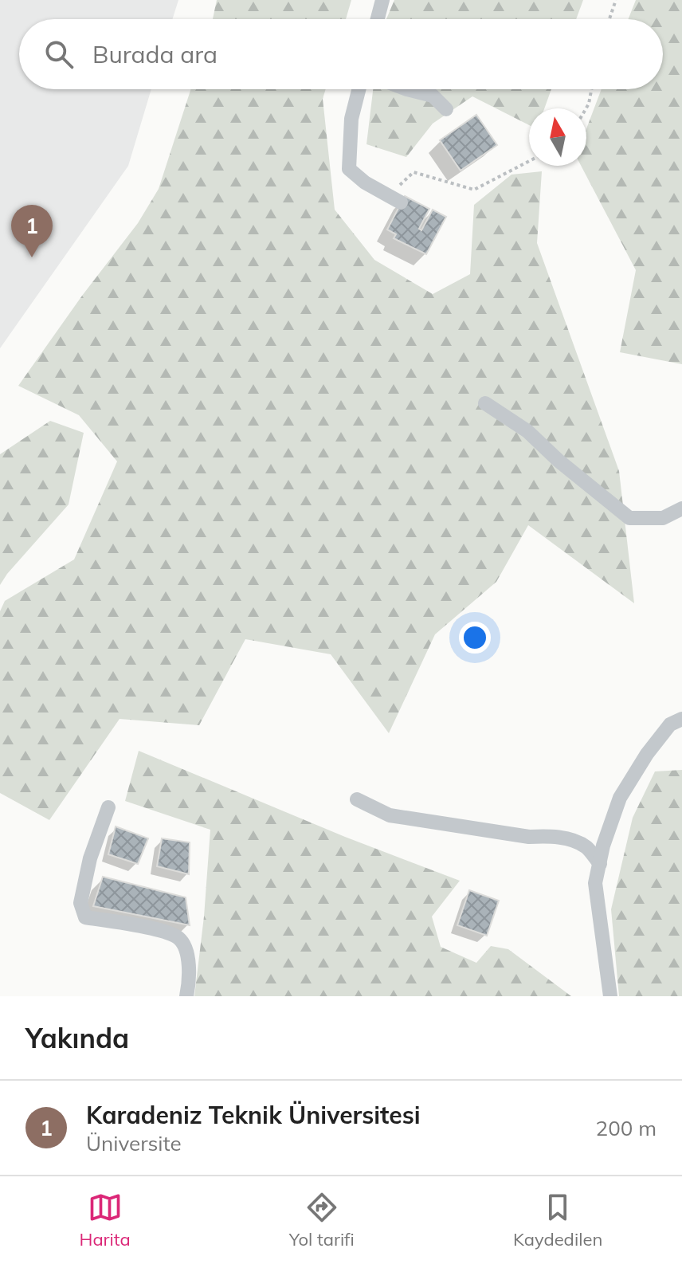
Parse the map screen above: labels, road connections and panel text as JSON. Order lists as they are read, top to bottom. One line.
{"north":"top","page":{"search":"Burada ara","pins":"1","heading":"Yakında","list":[{"mark":"1","name":"Karadeniz Teknik Üniversitesi","note":"Üniversite","value":"200 m"}],"nav":["Harita","Yol tarifi","Kaydedilen"]}}
